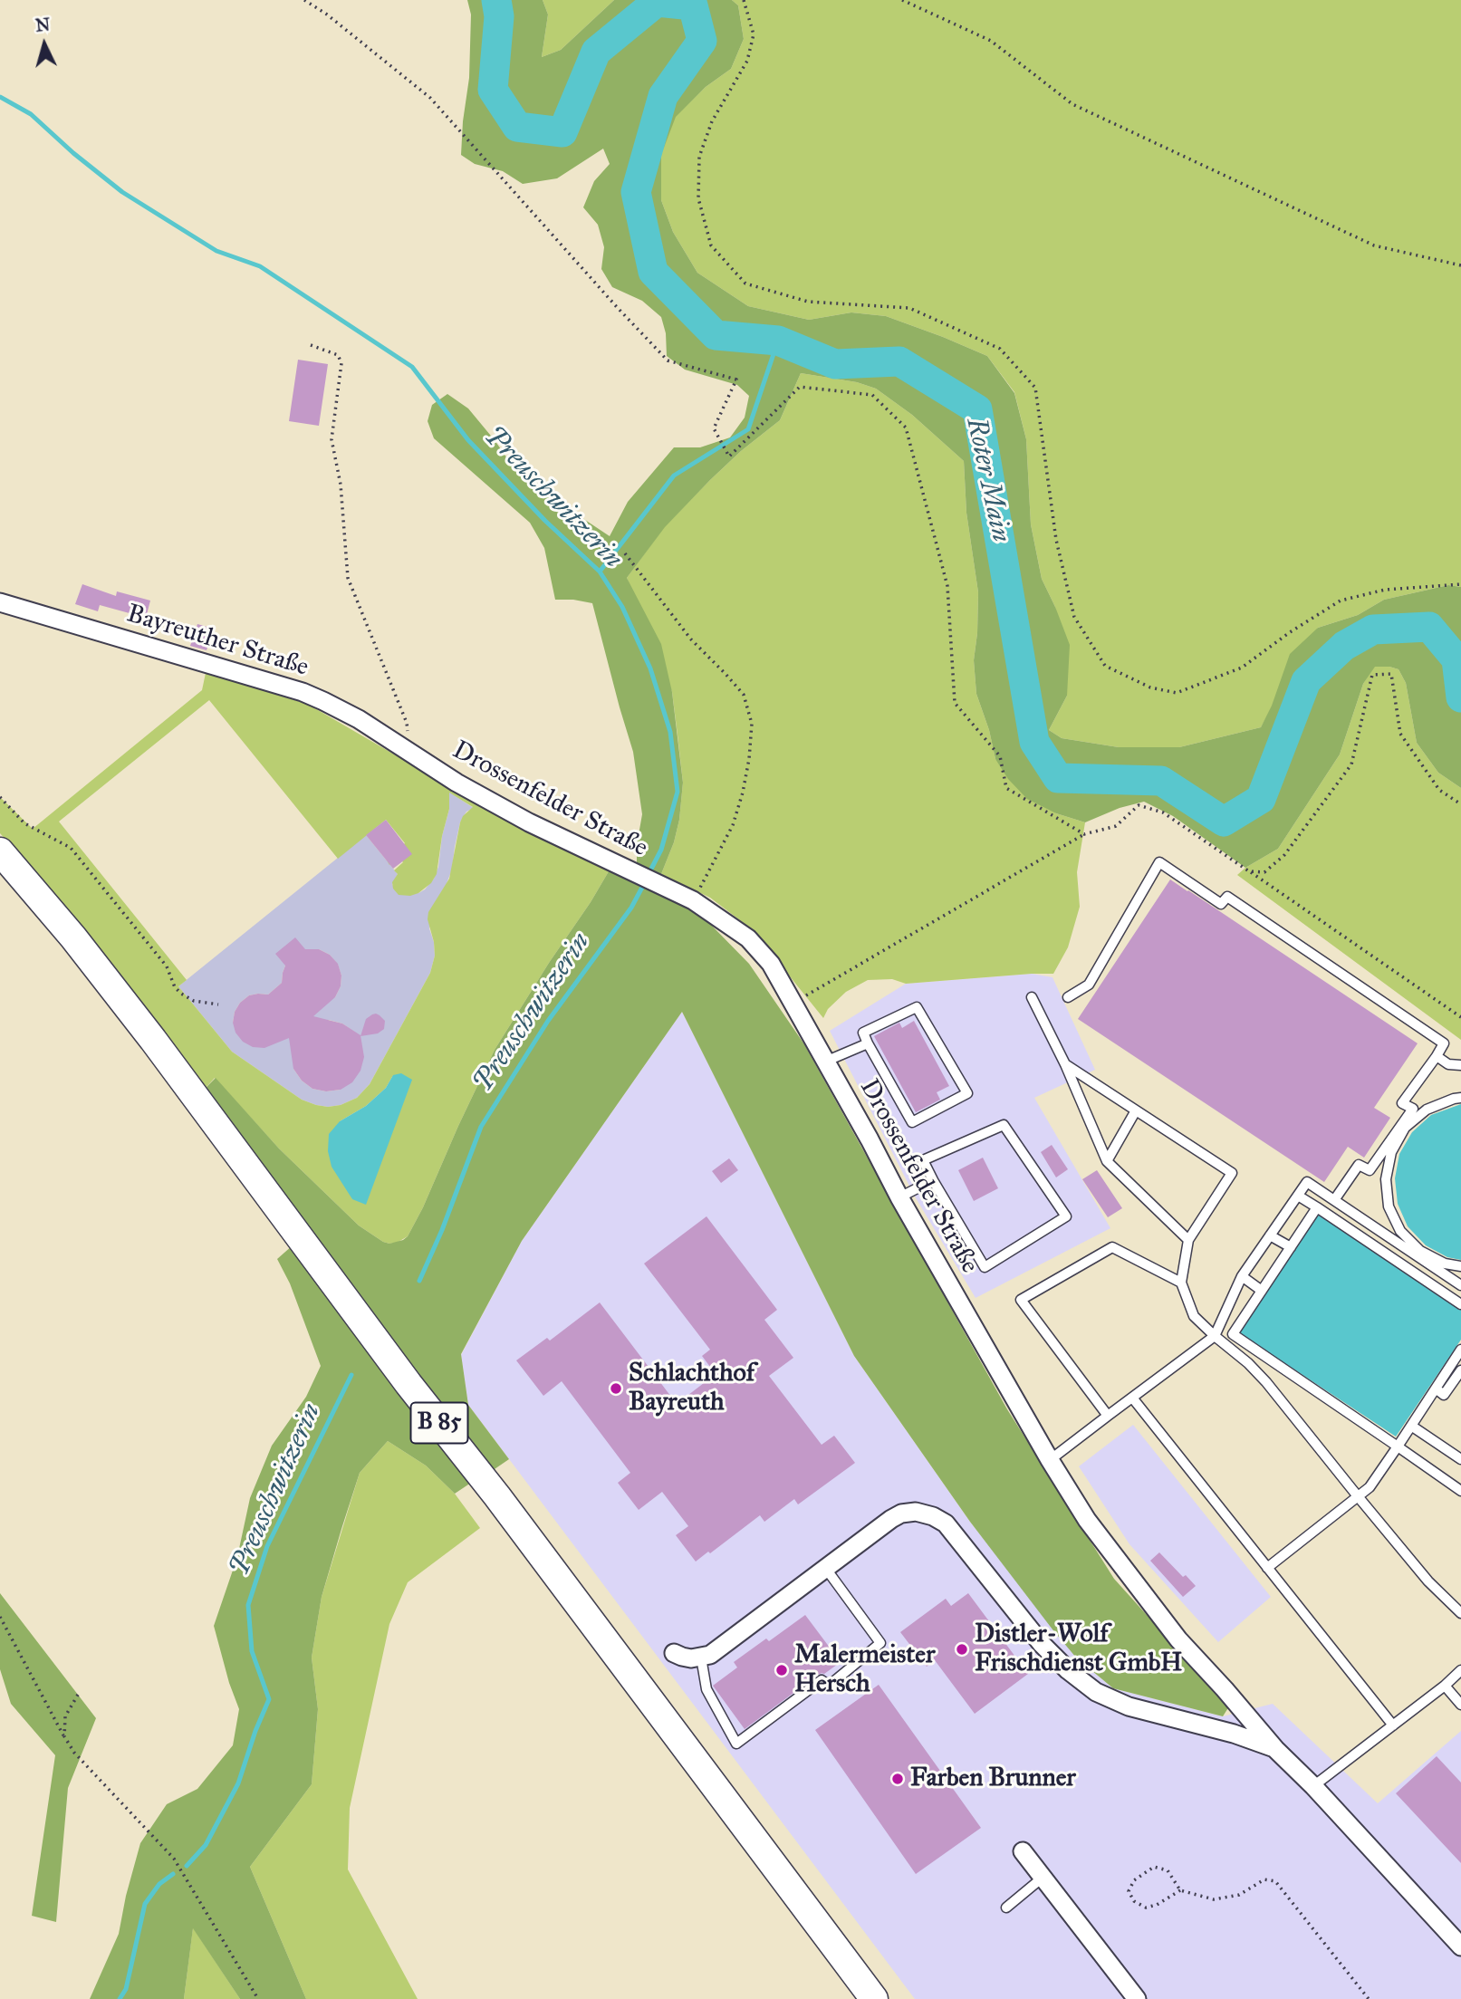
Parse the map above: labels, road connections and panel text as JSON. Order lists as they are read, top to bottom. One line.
{"streets":{"main road":["B 85"],"street":["Bayreuther Straße","Drossenfelder Straße"]},"crossings":[["Bayreuther Straße","Drossenfelder Straße"]],"water":["Roter Main","Preuschwitzerin"],"places":["Schlachthof Bayreuth","Distler-Wolf Frischdienst GmbH","Malermeister Hersch","Farben Brunner"],"north":"top"}
